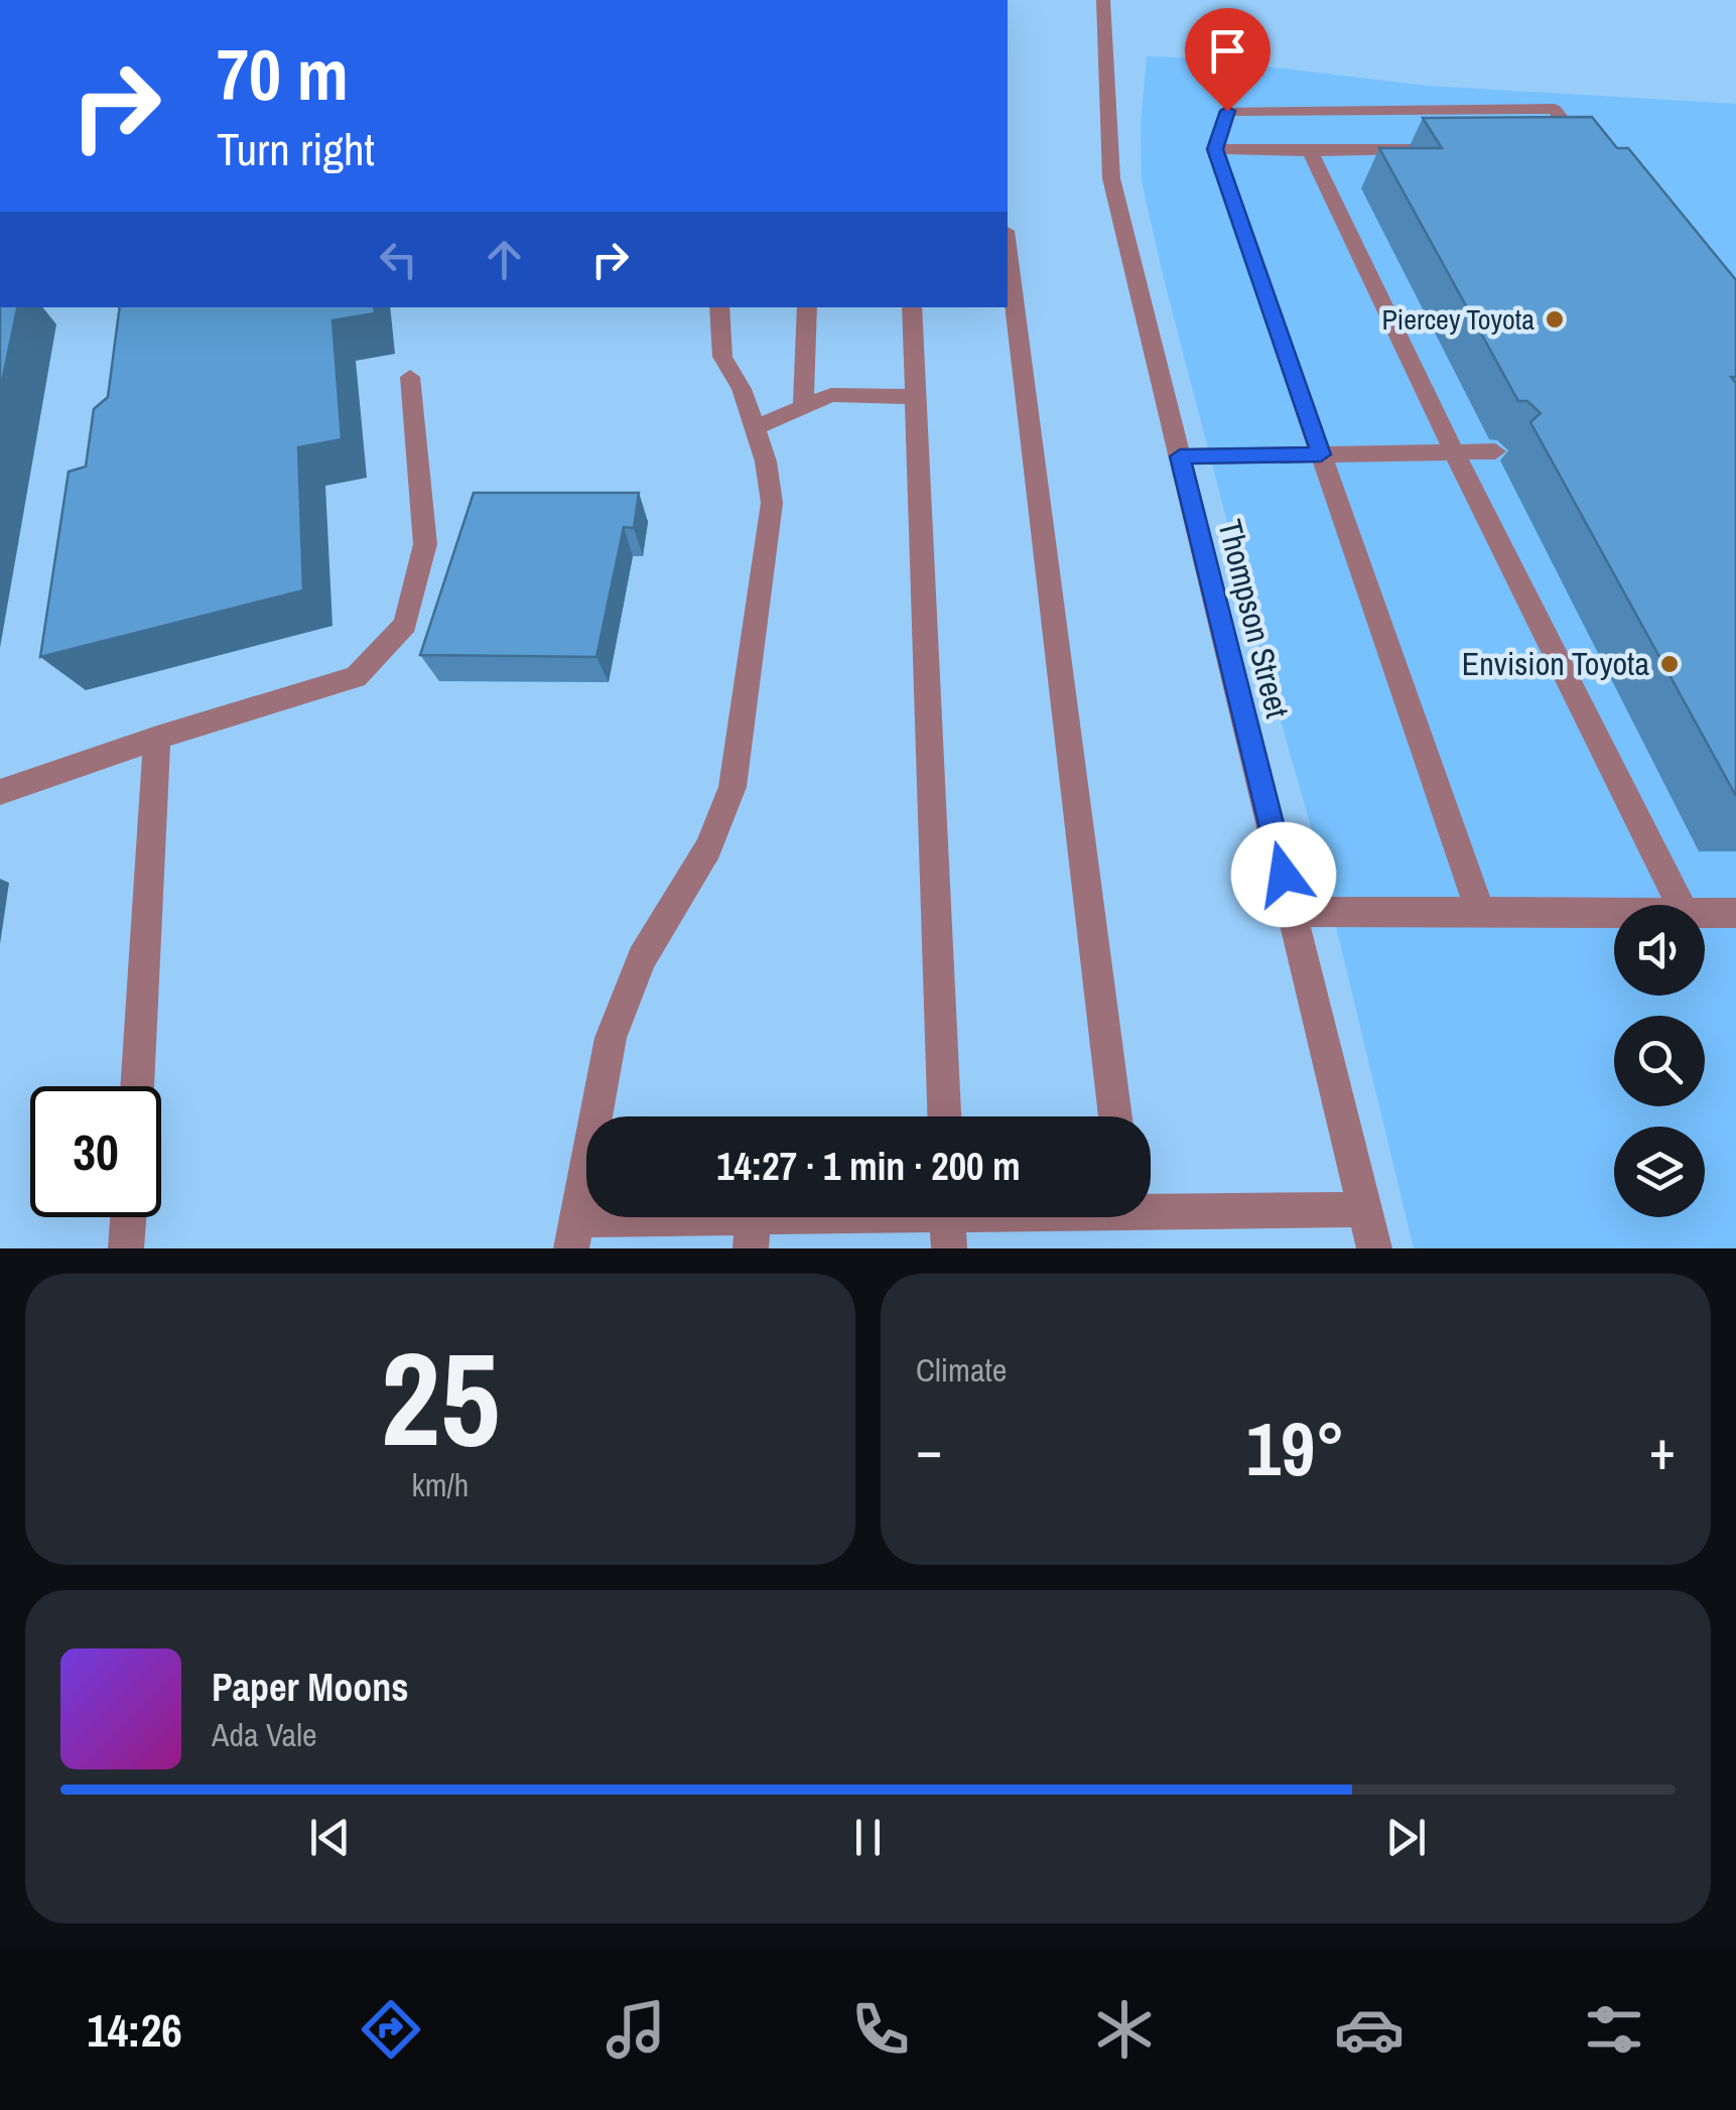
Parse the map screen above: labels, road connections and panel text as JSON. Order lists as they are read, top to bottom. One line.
{"streets":{"street":["Thompson Street"]},"places":["Piercey Toyota","Envision Toyota"],"page":{"turn":["70 m","Turn right"],"limit":"30","trip":"14:27 · 1 min · 200 m","tile":[["25","km/h"],"Climate"],"heat":["−","19°","+"],"song":["Paper Moons","Ada Vale"],"tabs":"14:26"}}
